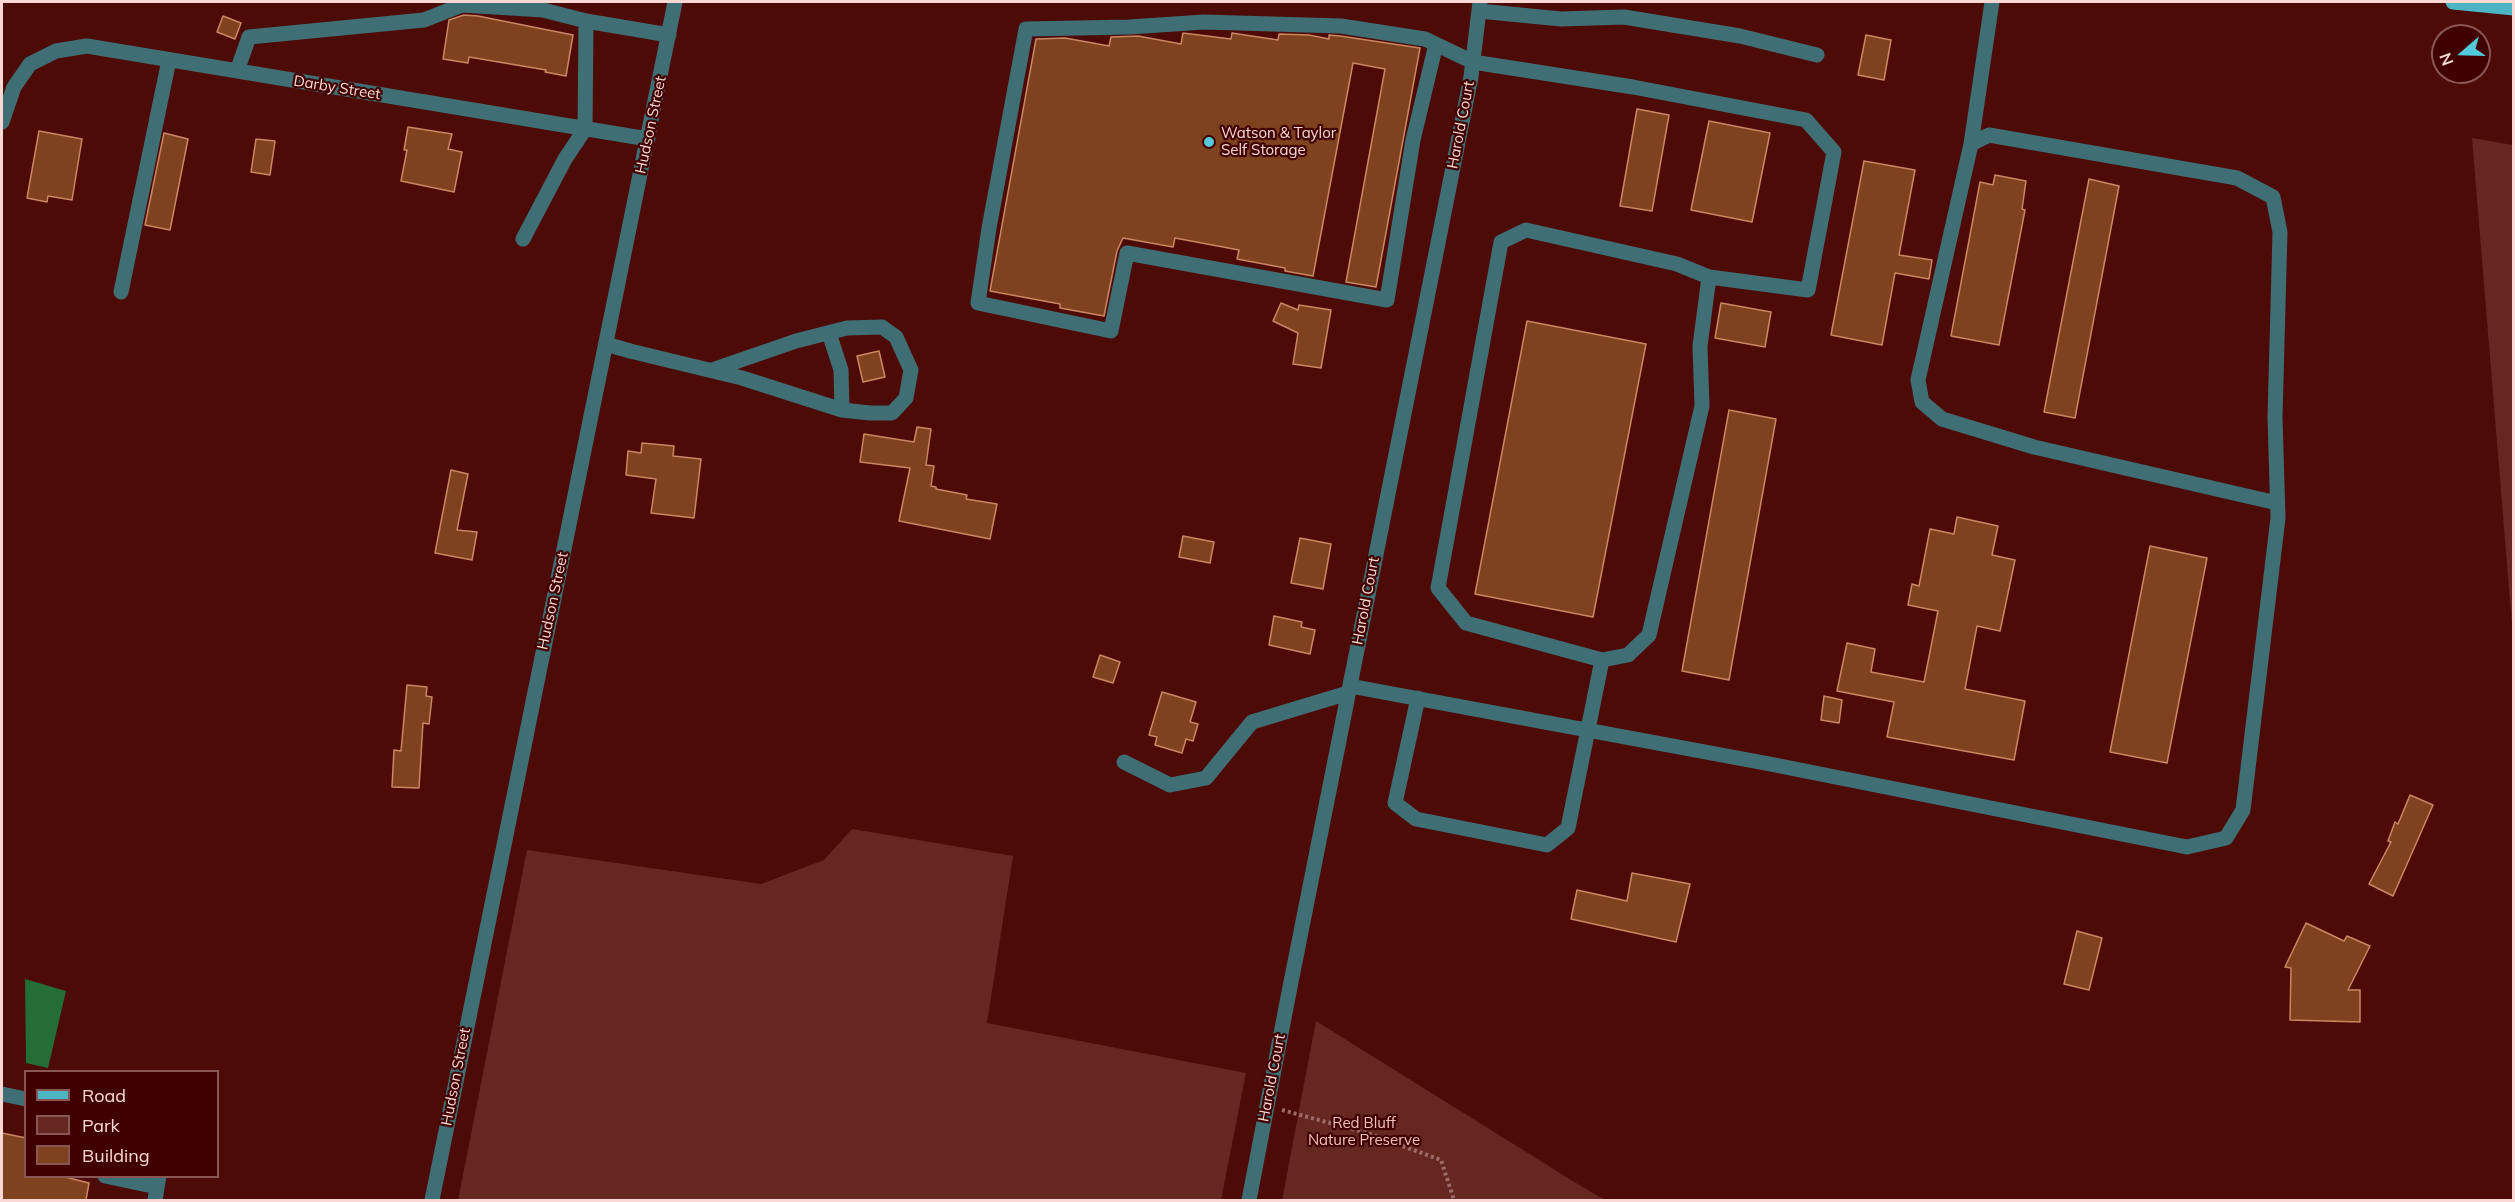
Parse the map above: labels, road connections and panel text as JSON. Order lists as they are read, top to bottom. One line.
{"streets":{"street":["Darby Street","Hudson Street","Harold Court"]},"crossings":[["Darby Street","Hudson Street"]],"parks":["Red Bluff Nature Preserve"],"places":["Watson & Taylor Self Storage"],"legend":["Road","Park","Building"],"north":"left"}
